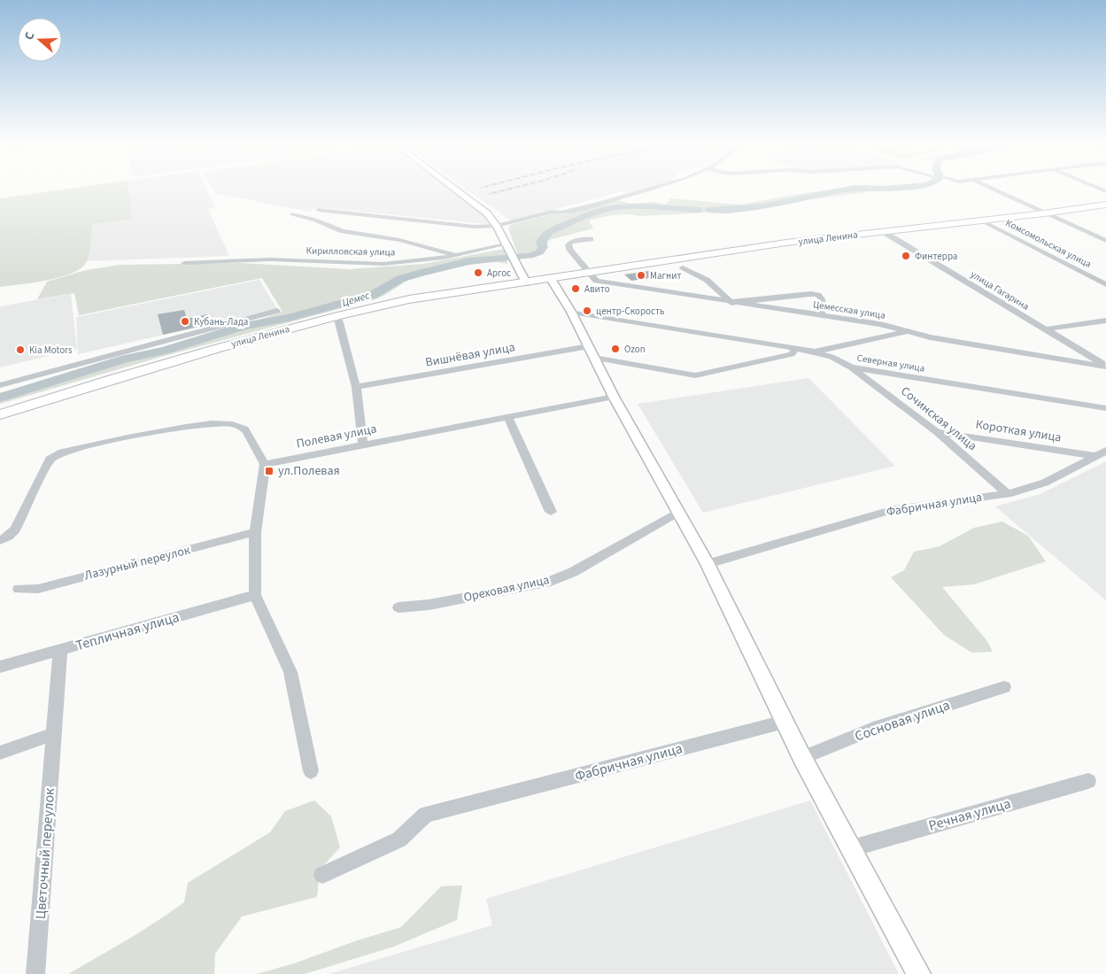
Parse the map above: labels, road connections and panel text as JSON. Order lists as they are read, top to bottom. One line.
{"streets":{"highway":["улица Ленина"],"street":["Комсомольская улица","Кирилловская улица","улица Гагарина","Цемесская улица","Вишнёвая улица","Северная улица","Сочинская улица","Короткая улица","Полевая улица","Фабричная улица","Лазурный переулок","Ореховая улица","Тепличная улица","Сосновая улица","Речная улица","Цветочный переулок"]},"crossings":[["улица Ленина","Комсомольская улица"],["улица Ленина","улица Гагарина"],["улица Ленина","Цемесская улица"],["улица Гагарина","Цемесская улица"],["Северная улица","Сочинская улица"],["Сочинская улица","Короткая улица"],["Сочинская улица","Фабричная улица"],["Короткая улица","Фабричная улица"],["Тепличная улица","Цветочный переулок"]],"water":["Цемес"],"places":{"other":["Финтерра","Аргос","Магнит","Авито","центр-Скорость","Кубань-Лада","Ozon","Kia Motors"],"transit":["ул.Полевая"]},"north":"left"}
